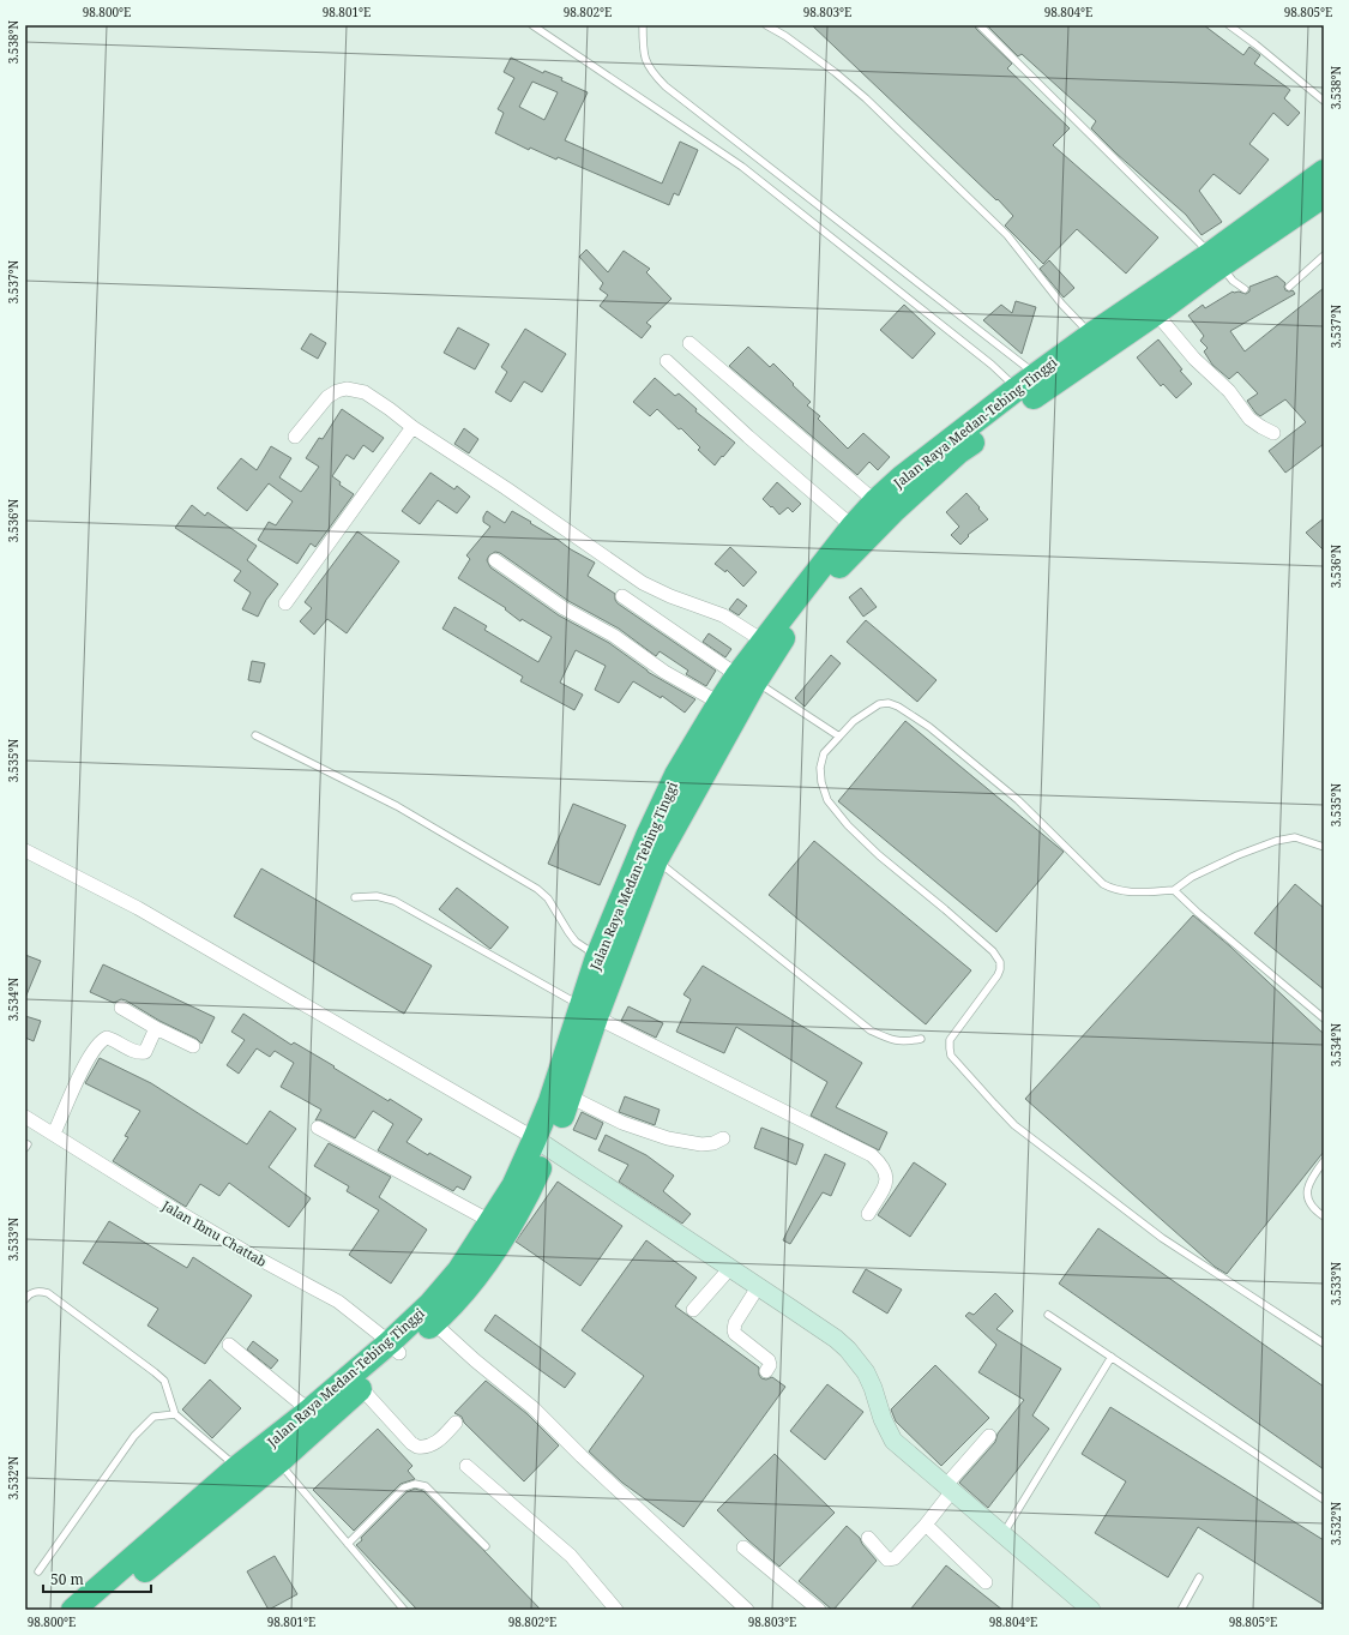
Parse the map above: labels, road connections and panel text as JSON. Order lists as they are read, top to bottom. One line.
{"streets":{"highway":["Jalan Raya Medan-Tebing Tinggi"],"street":["Jalan Ibnu Chattab"]},"crossings":[["Jalan Raya Medan-Tebing Tinggi","Jalan Ibnu Chattab"]],"scale_bar":"50 m","coordinates":["98.800°E","98.801°E","98.802°E","98.803°E","98.804°E","98.805°E","3.538°N","3.537°N","3.536°N","3.535°N","3.534°N","3.533°N","3.532°N"]}
